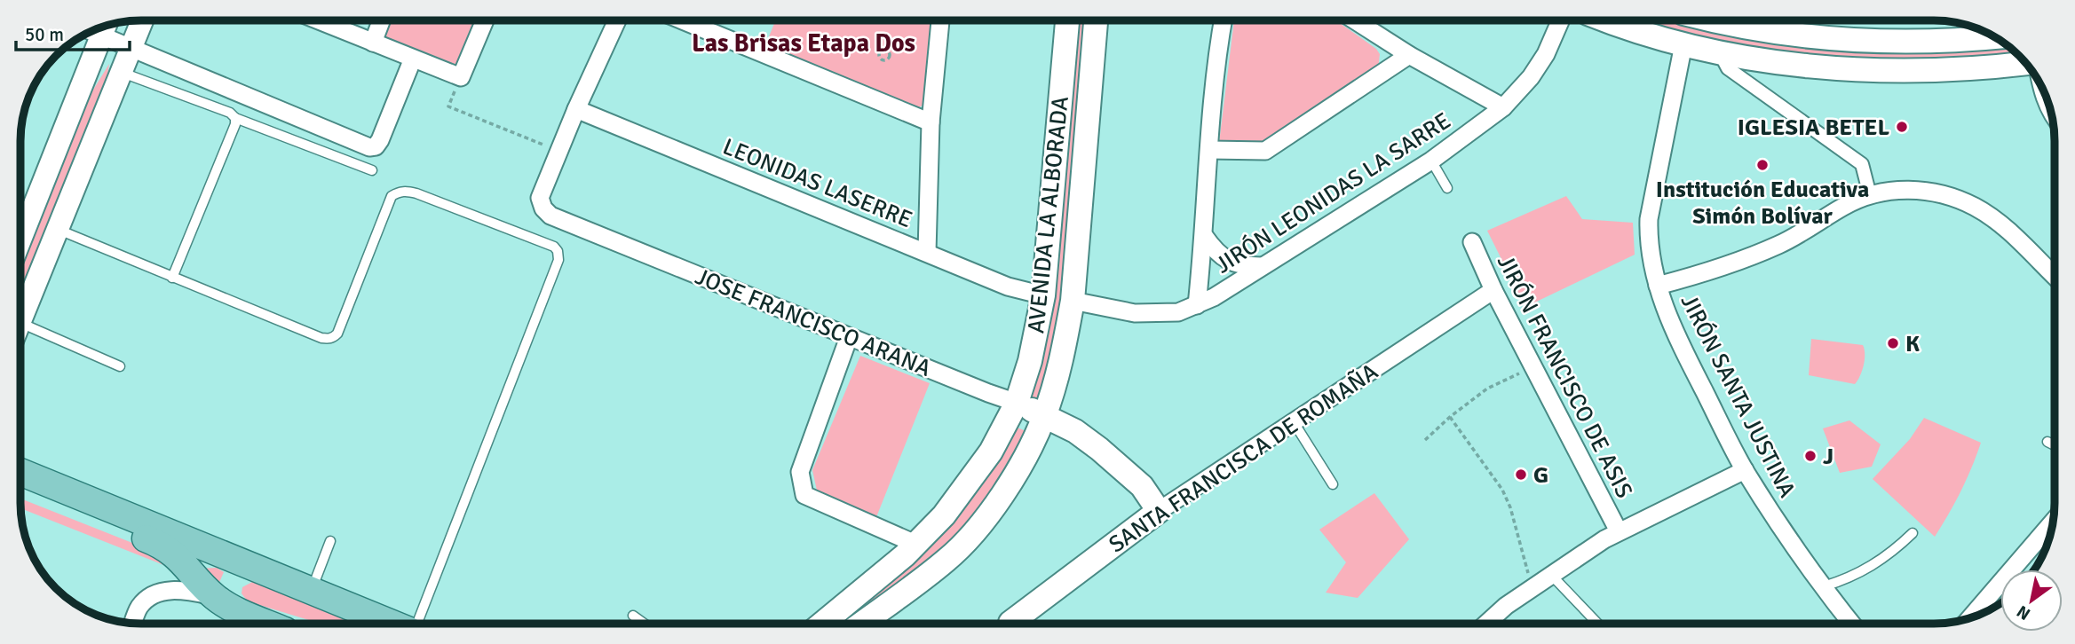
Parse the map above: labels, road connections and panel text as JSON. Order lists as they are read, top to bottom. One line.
{"streets":{"main road":["AVENIDA LA ALBORADA","JOSE FRANCISCO ARANA","SANTA FRANCISCA DE ROMAÑA"],"street":["LEONIDAS LASERRE","JIRÓN LEONIDAS LA SARRE","JIRÓN FRANCISCO DE ASIS","JIRÓN SANTA JUSTINA"]},"crossings":[["LEONIDAS LASERRE","AVENIDA LA ALBORADA"],["LEONIDAS LASERRE","JOSE FRANCISCO ARANA"],["JIRÓN LEONIDAS LA SARRE","AVENIDA LA ALBORADA"],["AVENIDA LA ALBORADA","JOSE FRANCISCO ARANA"],["JOSE FRANCISCO ARANA","SANTA FRANCISCA DE ROMAÑA"],["JIRÓN FRANCISCO DE ASIS","SANTA FRANCISCA DE ROMAÑA"]],"districts":["Las Brisas Etapa Dos"],"places":["IGLESIA BETEL","Institución Educativa Simón Bolívar","K","J","G"],"scale_bar":"50 m","north":"bottom left"}
